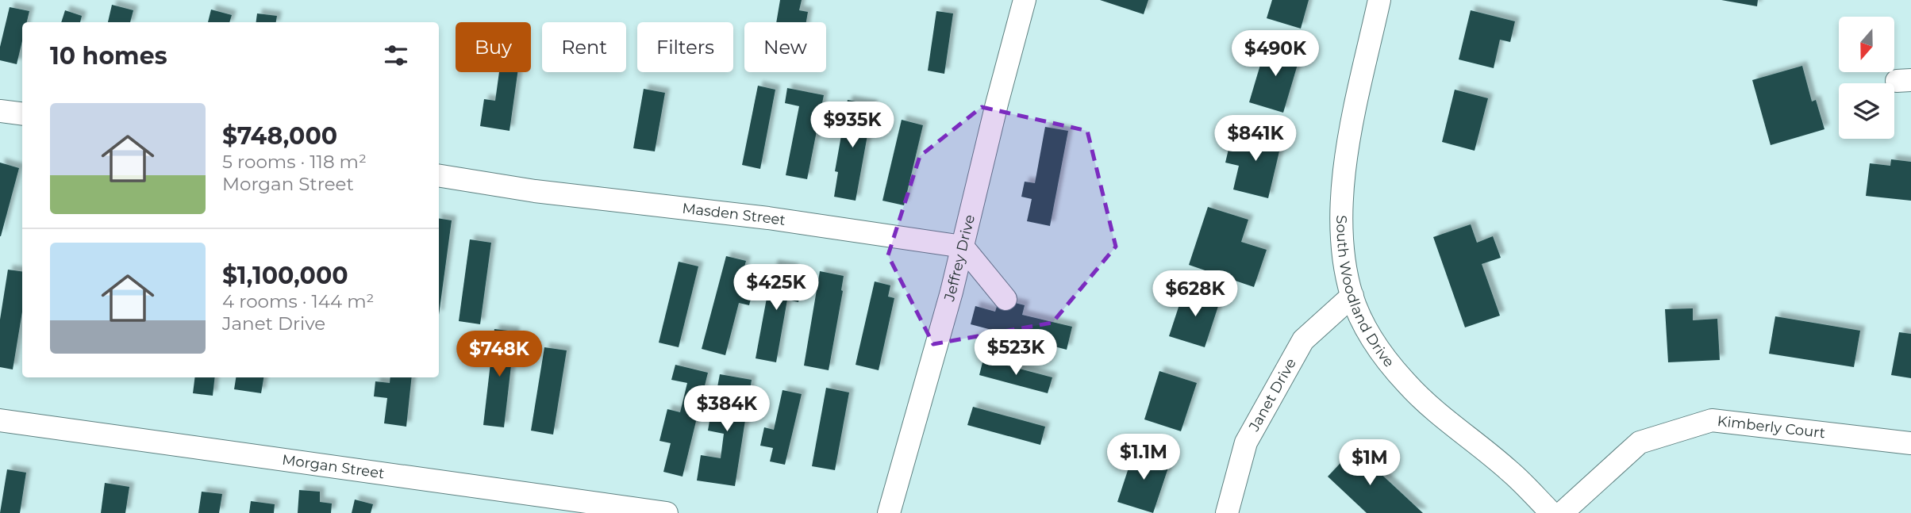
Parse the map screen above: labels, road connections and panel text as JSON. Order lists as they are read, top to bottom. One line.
{"streets":{"street":["Masden Street","Jeffrey Drive","South Woodland Drive","Janet Drive","Kimberly Court","Morgan Street"]},"crossings":[["Masden Street","Jeffrey Drive"],["South Woodland Drive","Janet Drive"]],"north":"bottom","page":{"chip":["Buy","Rent","Filters","New"],"heading":"10 homes","price":["$490K","$935K","$841K","$425K","$628K","$523K","$748K","$384K","$1.1M","$1M"],"list":[{"name":"$748,000","note":"5 rooms · 118 m² · Morgan Street"},{"name":"$1,100,000","note":"4 rooms · 144 m² · Janet Drive"}]}}
